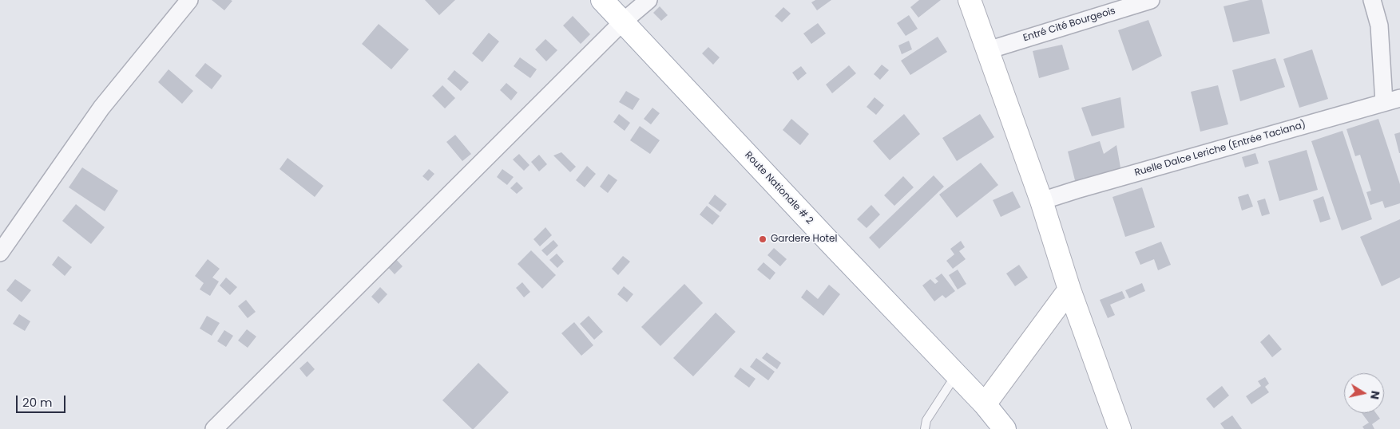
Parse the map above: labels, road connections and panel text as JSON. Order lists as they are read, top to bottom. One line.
{"streets":{"main road":["Route Nationale # 2"],"street":["Entré Cité Bourgeois","Ruelle Dalce Leriche (Entrée Taciana)"]},"places":["Gardere Hotel"],"scale_bar":"20 m","north":"right"}
